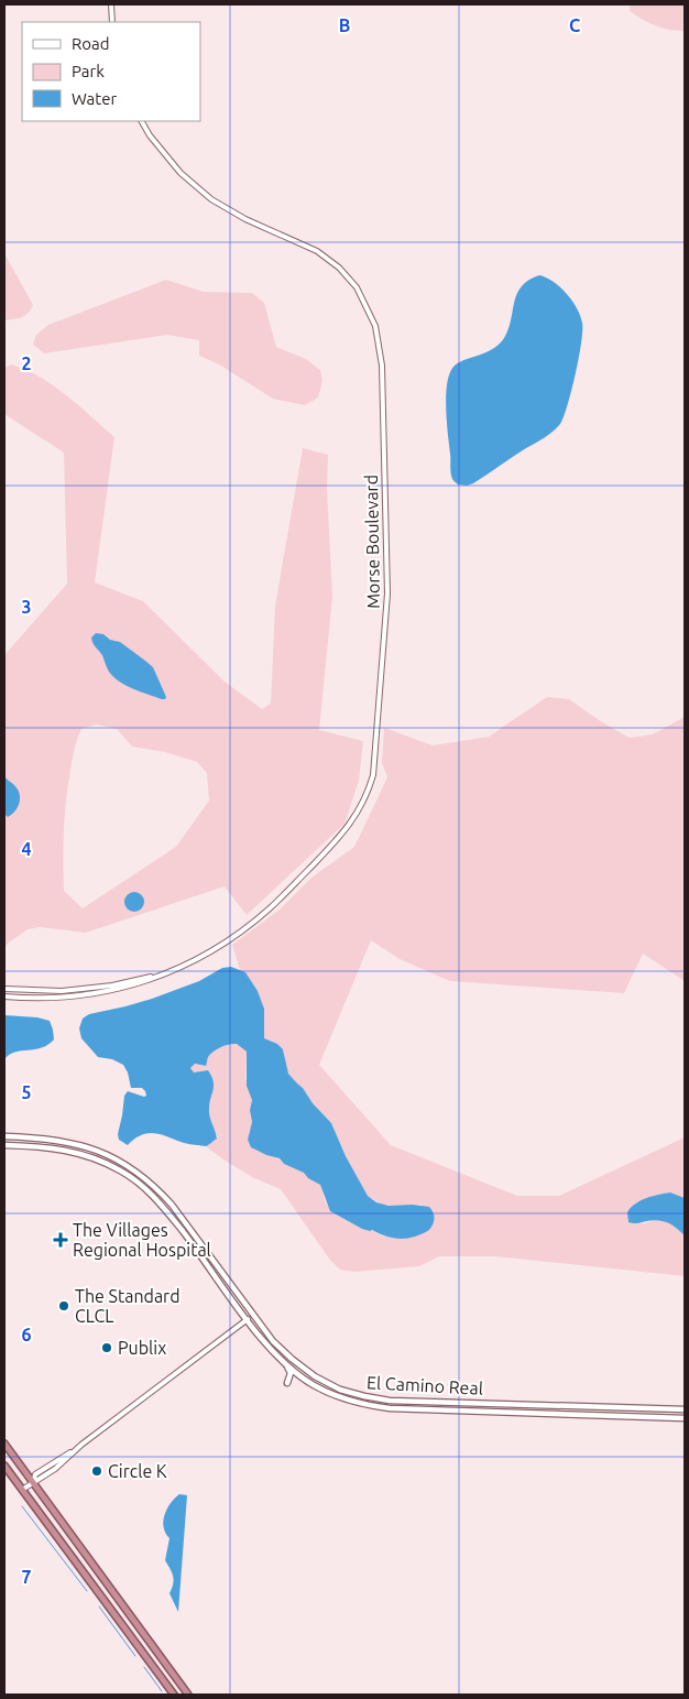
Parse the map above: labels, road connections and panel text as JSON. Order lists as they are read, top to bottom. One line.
{"streets":{"main road":["El Camino Real"],"street":["Morse Boulevard"]},"places":{"health":["The Villages Regional Hospital"],"other":["The Standard CLCL","Publix","Circle K"]},"legend":["Road","Park","Water"],"grid":{"columns":["B","C"],"rows":["2","3","4","5","6","7"]}}
